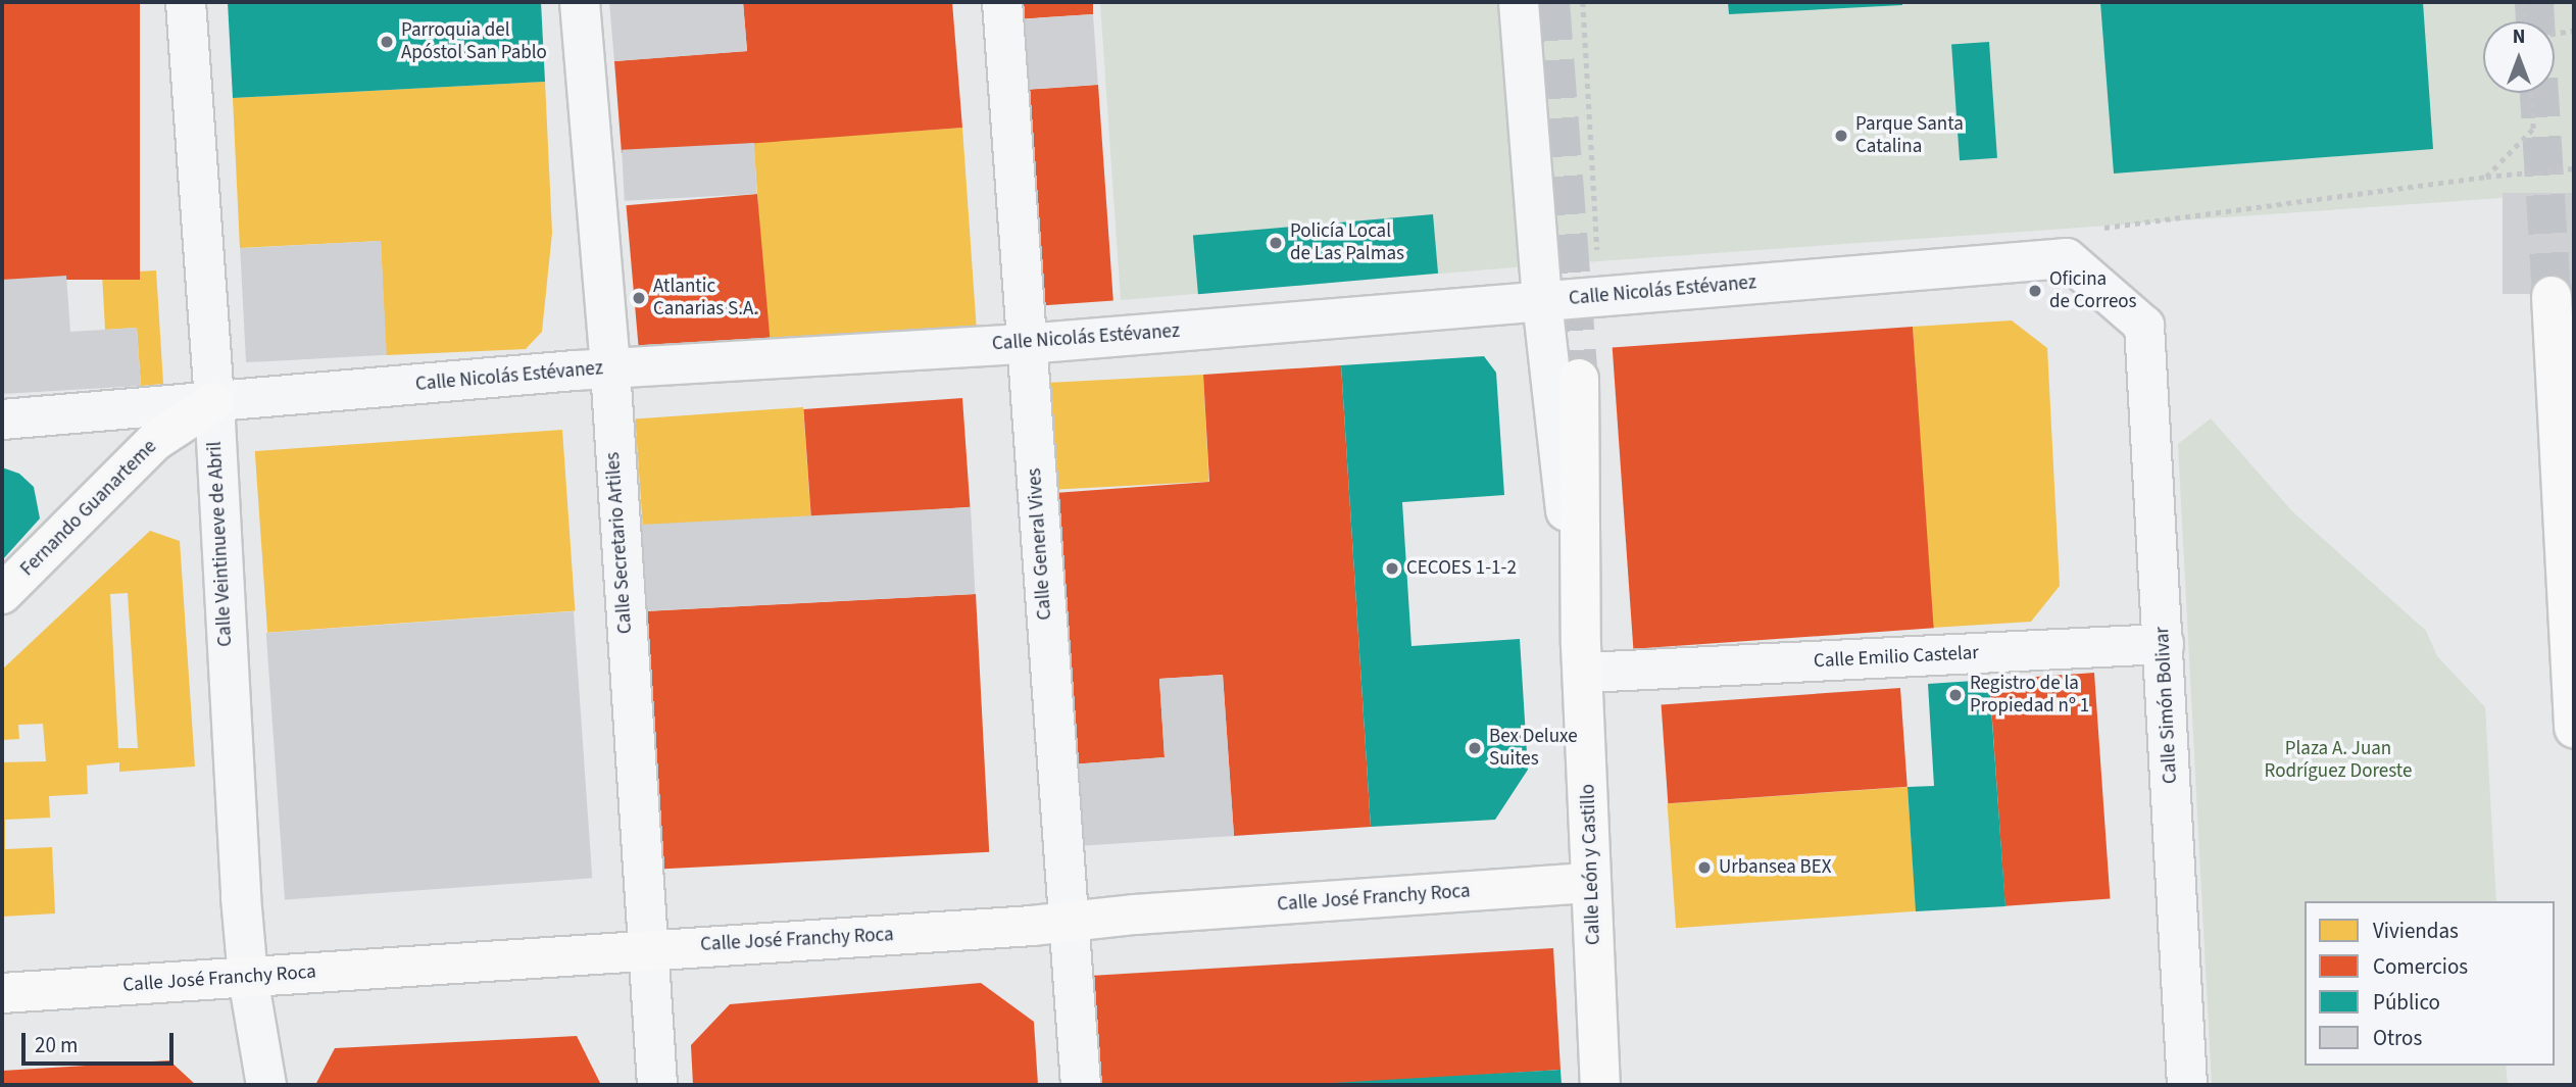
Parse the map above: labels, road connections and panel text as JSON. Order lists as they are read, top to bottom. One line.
{"streets":{"main road":["Fernando Guanarteme","Calle León y Castillo","Calle José Franchy Roca"],"street":["Calle Nicolás Estévanez","Calle Secretario Artiles","Calle Veintinueve de Abril","Calle General Vives","Calle Emilio Castelar","Calle Simón Bolivar"]},"crossings":[["Calle Nicolás Estévanez","Fernando Guanarteme"],["Calle Nicolás Estévanez","Calle Secretario Artiles"],["Calle Nicolás Estévanez","Calle Veintinueve de Abril"],["Calle Nicolás Estévanez","Calle General Vives"],["Calle Nicolás Estévanez","Calle Simón Bolivar"],["Calle Nicolás Estévanez","Calle León y Castillo"],["Fernando Guanarteme","Calle Veintinueve de Abril"],["Calle Secretario Artiles","Calle José Franchy Roca"],["Calle Veintinueve de Abril","Calle José Franchy Roca"],["Calle General Vives","Calle José Franchy Roca"],["Calle Emilio Castelar","Calle Simón Bolivar"],["Calle Emilio Castelar","Calle León y Castillo"],["Calle León y Castillo","Calle José Franchy Roca"]],"parks":["Plaza A. Juan Rodríguez Doreste"],"places":["Parroquia del Apóstol San Pablo","Parque Santa Catalina","Policía Local de Las Palmas","Oficina de Correos","Atlantic Canarias S.A.","CECOES 1-1-2","Registro de la Propiedad nº 1","Bex Deluxe Suites","Urbansea BEX"],"legend":["Viviendas","Comercios","Público","Otros"],"scale_bar":"20 m","north":"top"}
